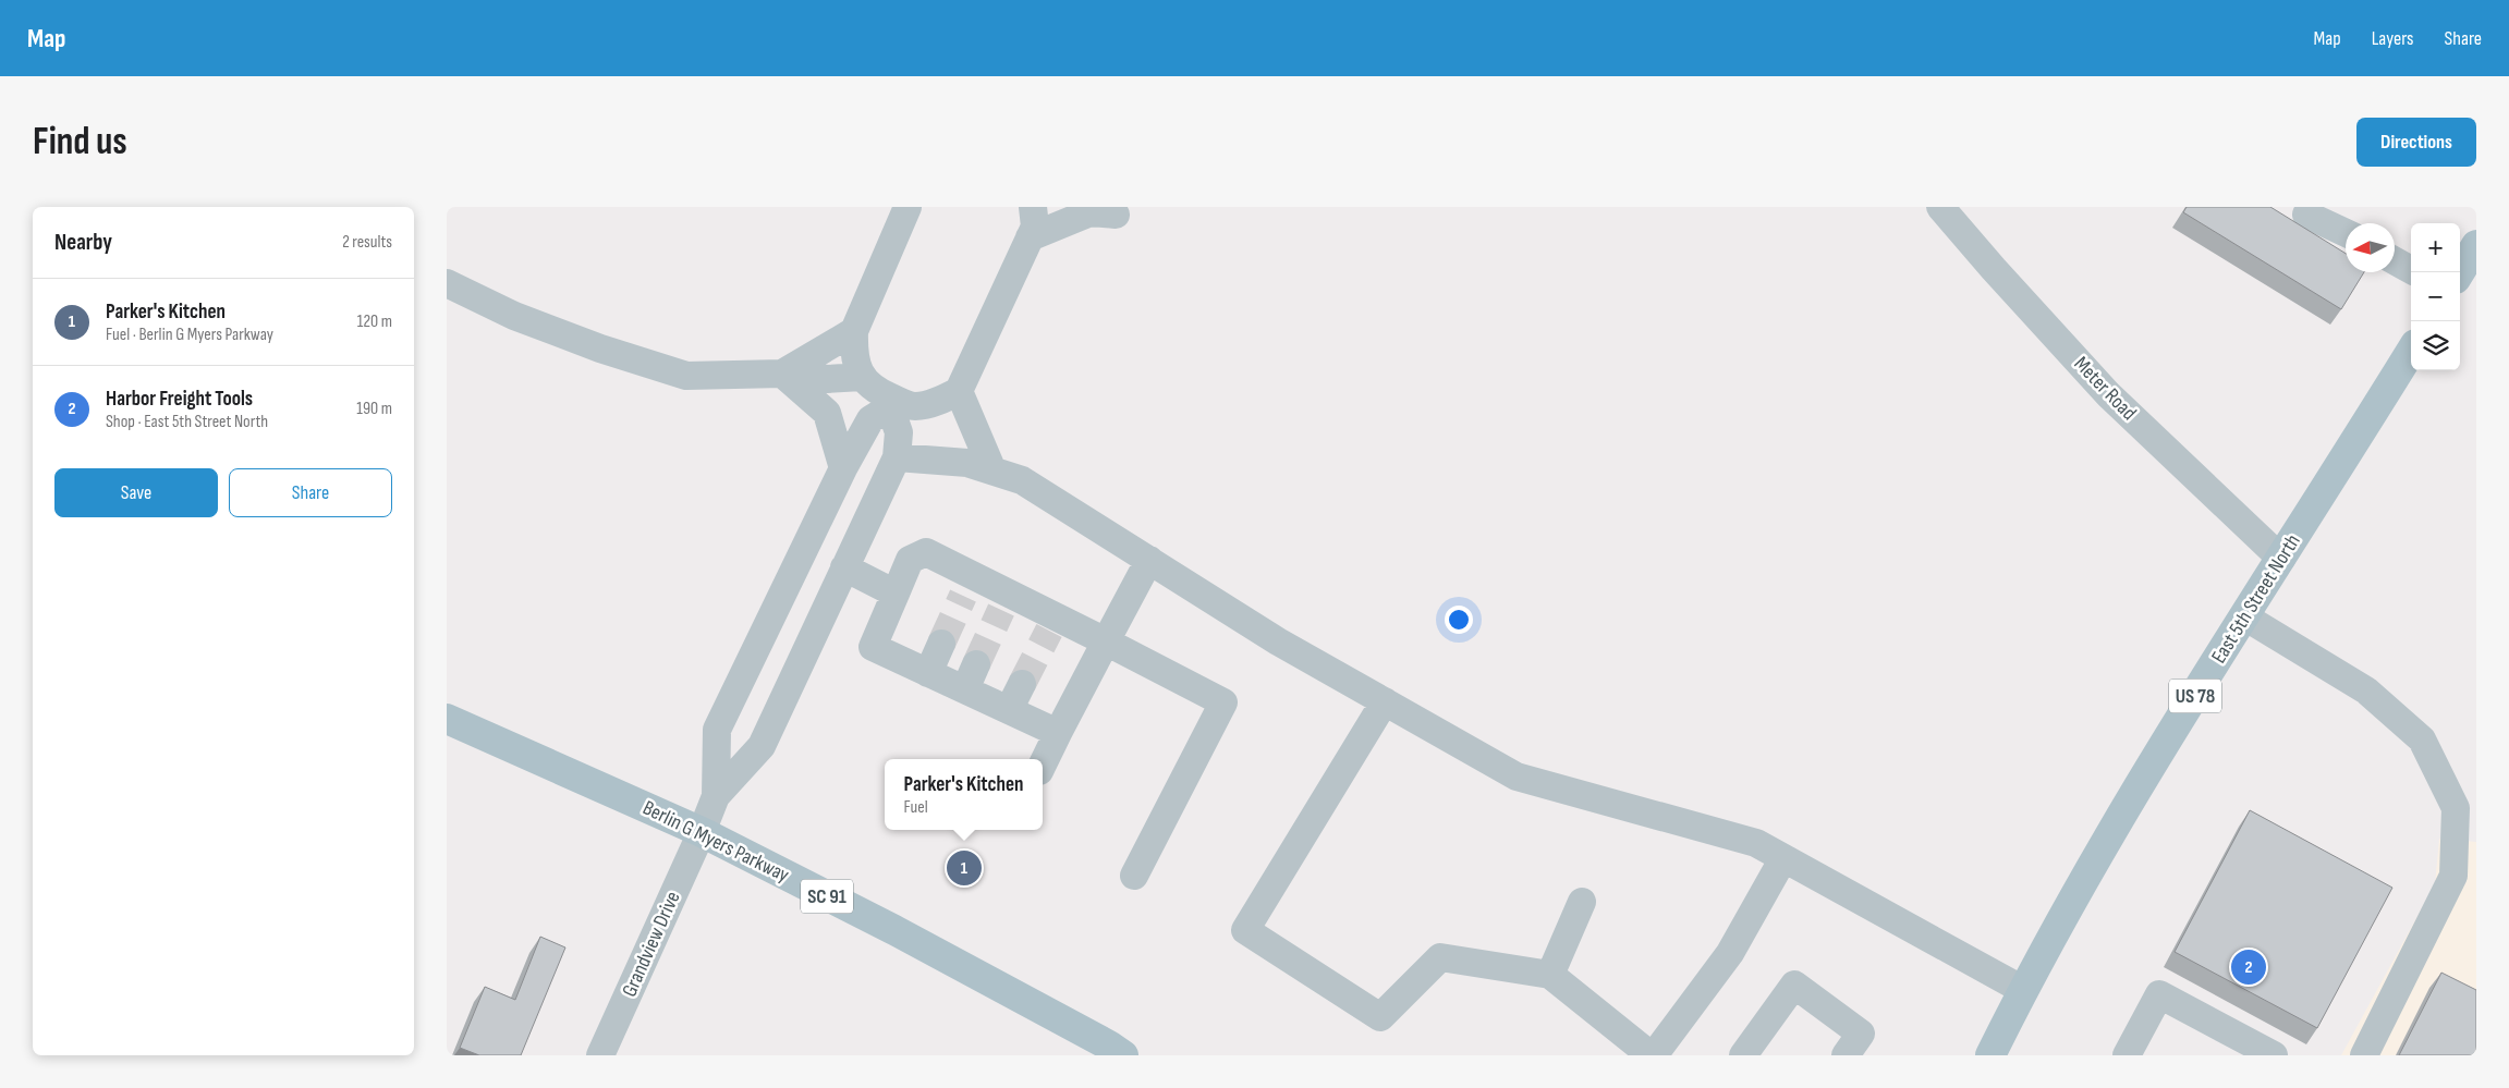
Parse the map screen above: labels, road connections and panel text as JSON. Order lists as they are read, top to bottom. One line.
{"streets":{"main road":["East 5th Street North","US 78","Berlin G Myers Parkway","SC 91"],"street":["Meter Road","Grandview Drive"]},"crossings":[["Meter Road","East 5th Street North"],["Berlin G Myers Parkway","Grandview Drive"]],"north":"left","page":{"header":"Map","nav":["Map","Layers","Share"],"buttons":["Directions",["Save","Share"]],"title":"Find us","heading":["Nearby","2 results"],"map_buttons":["+","−"],"list":[{"mark":"1","name":"Parker's Kitchen","note":"Fuel · Berlin G Myers Parkway","value":"120 m"},{"mark":"2","name":"Harbor Freight Tools","note":"Shop · East 5th Street North","value":"190 m"}],"popup":["Parker's Kitchen","Fuel"],"pins":["1","2"]}}
